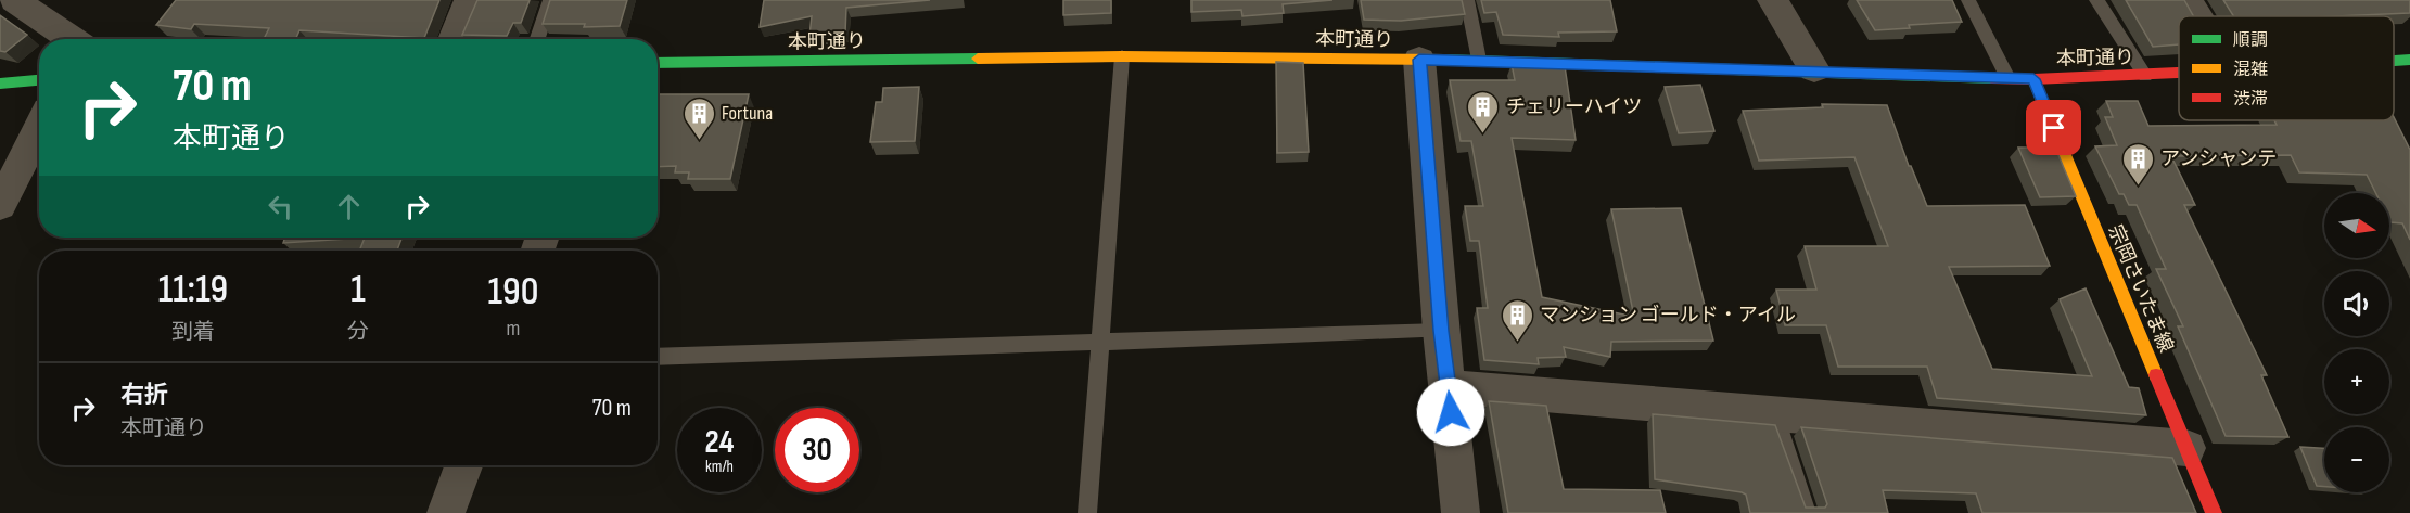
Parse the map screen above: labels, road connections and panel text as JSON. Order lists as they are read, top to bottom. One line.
{"streets":{"main road":["本町通り","宗岡さいたま線"]},"crossings":[["本町通り","宗岡さいたま線"]],"places":{"building":["チェリーハイツ","Fortuna","アンシャンテ","マンション ゴールド・アイル"]},"legend":["順調","混雑","渋滞"],"north":"right","page":{"turn":["70 m","本町通り"],"map_buttons":["+","−"],"eta":["11:19","到着","1","分","190","m"],"list":[{"name":"右折","note":"本町通り","value":"70 m"}],"speed":"24 km/h","limit":"30"}}
